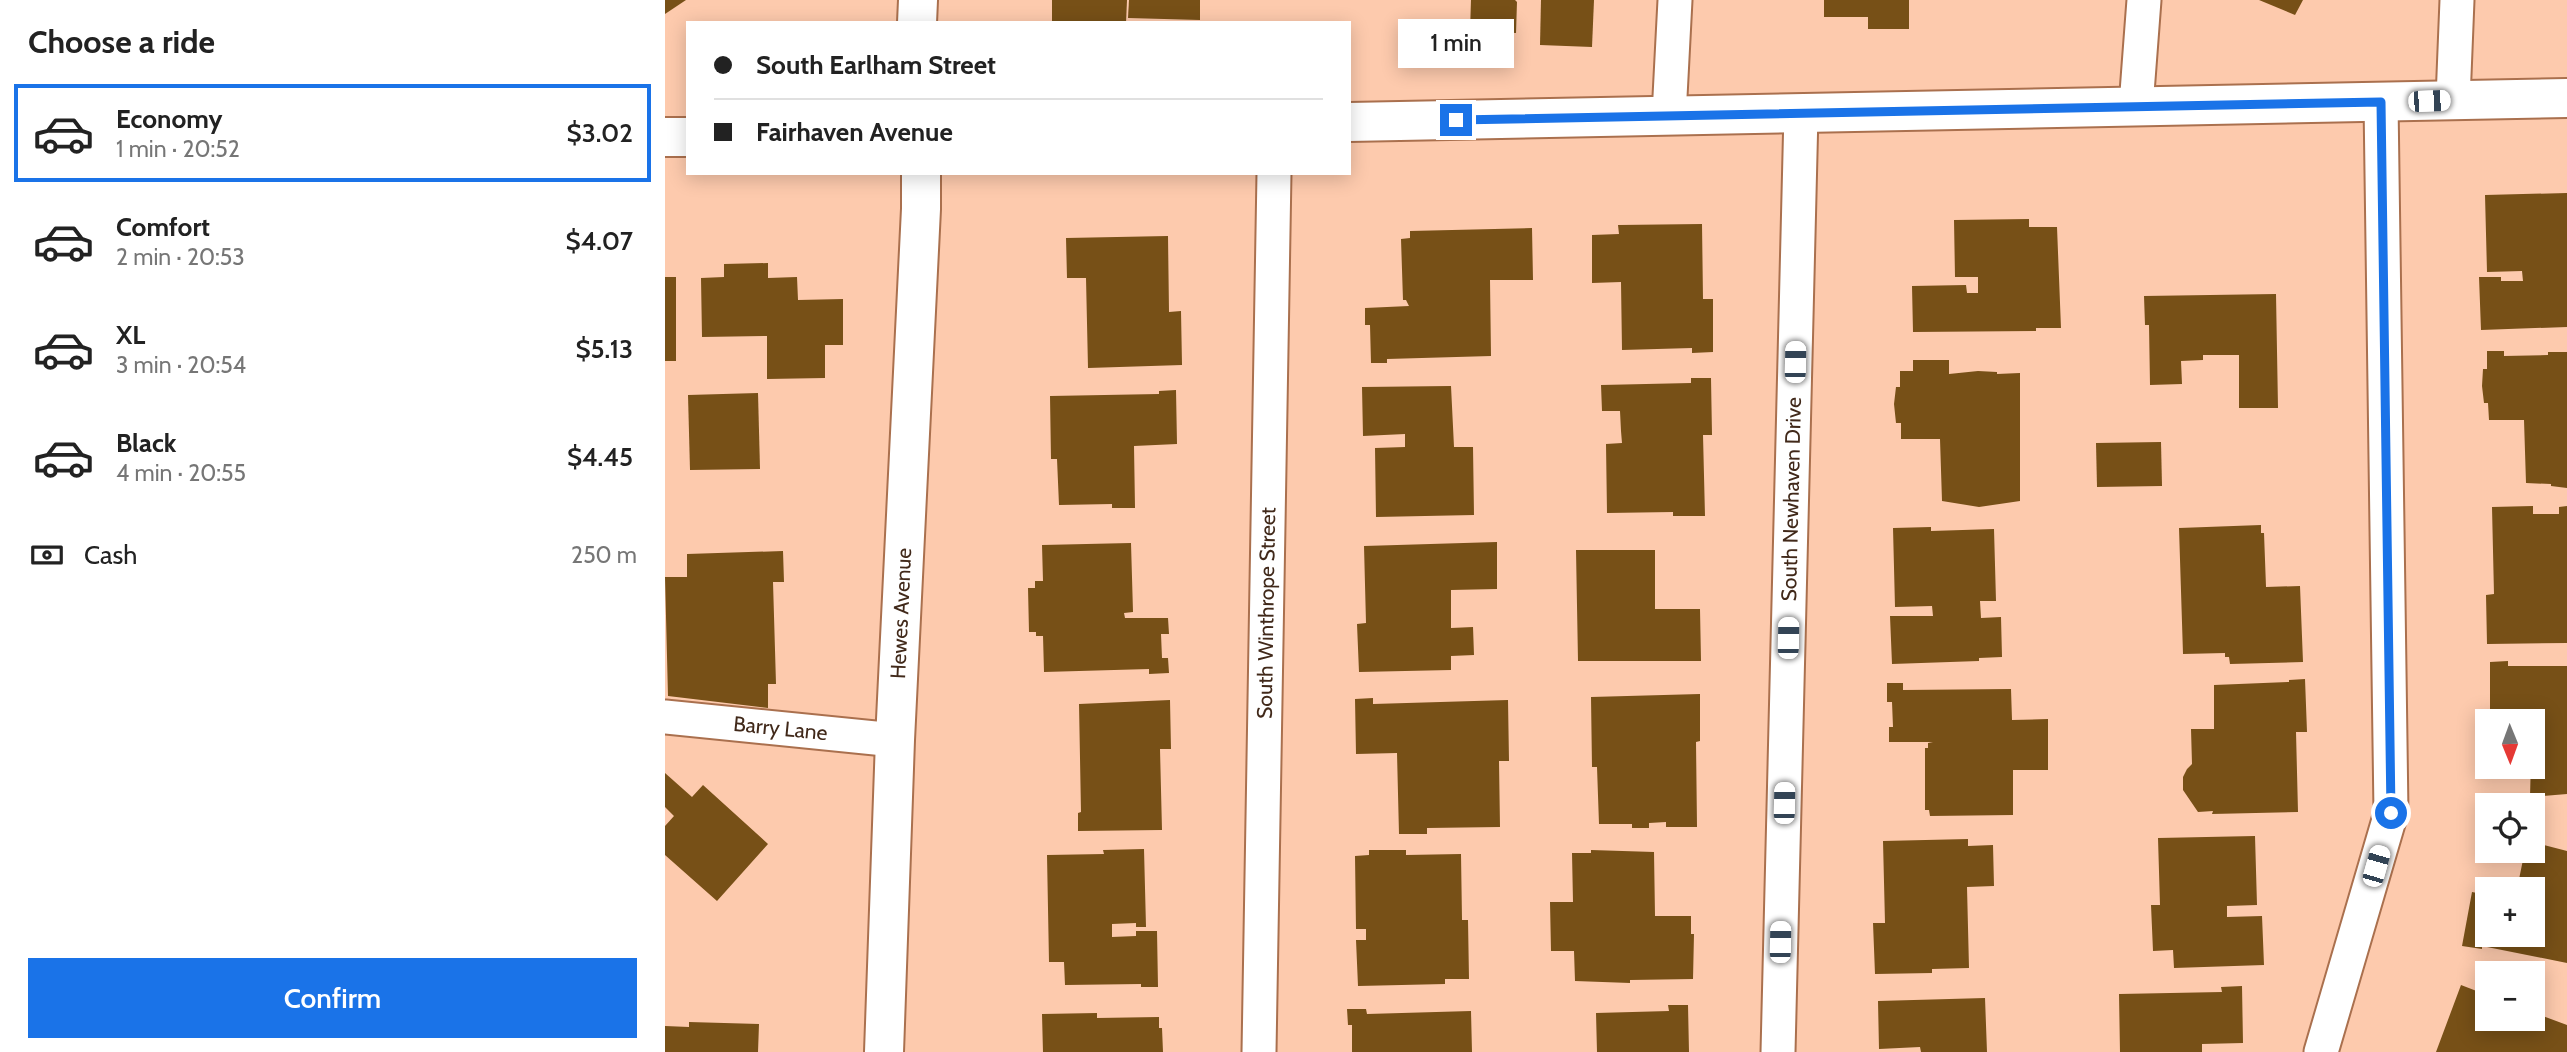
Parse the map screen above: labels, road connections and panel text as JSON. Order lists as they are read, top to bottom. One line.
{"streets":{"main road":["Hewes Avenue"],"street":["South Newhaven Drive","South Winthrope Street","Barry Lane"]},"crossings":[["Hewes Avenue","Barry Lane"]],"north":"bottom","page":{"heading":"Choose a ride","bubble":"1 min","banner":["South Earlham Street","Fairhaven Avenue"],"list":[{"name":"Economy","note":"1 min · 20:52","value":"$3.02"},{"name":"Comfort","note":"2 min · 20:53","value":"$4.07"},{"name":"XL","note":"3 min · 20:54","value":"$5.13"},{"name":"Black","note":"4 min · 20:55","value":"$4.45"}],"pay":["Cash","250 m"],"map_buttons":["+","−"],"buttons":"Confirm"}}
